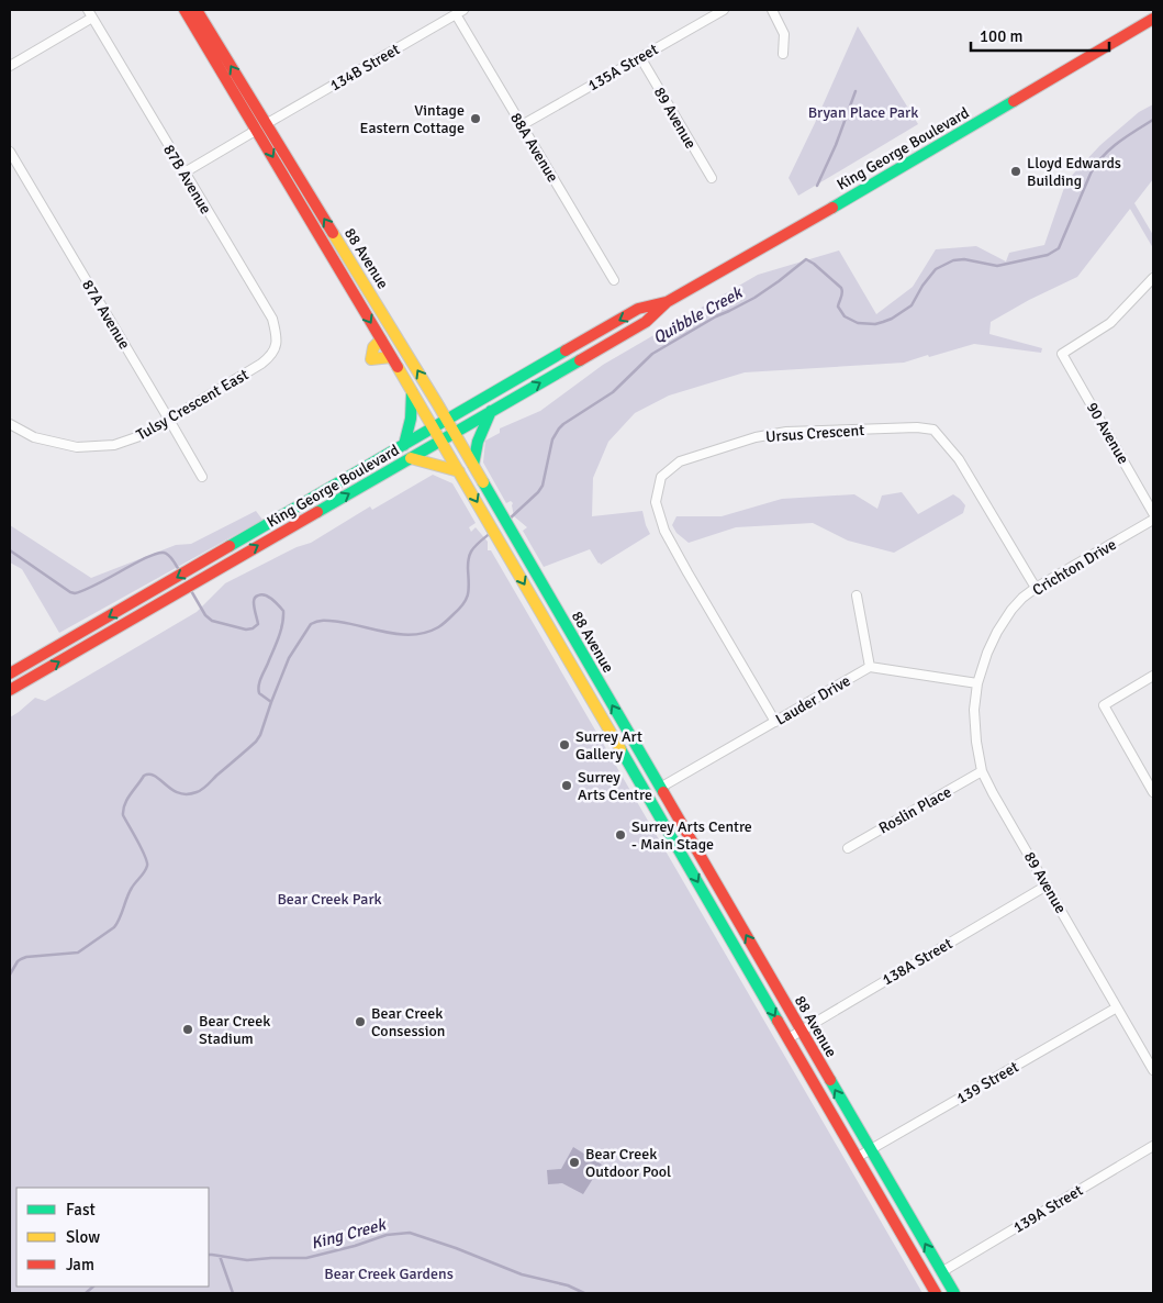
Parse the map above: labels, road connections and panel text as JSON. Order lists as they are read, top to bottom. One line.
{"streets":{"main road":["King George Boulevard","88 Avenue"],"street":["134B Street","135A Street","89 Avenue","88A Avenue","87B Avenue","87A Avenue","Tulsy Crescent East","Ursus Crescent","90 Avenue","Crichton Drive","Lauder Drive","Roslin Place","138A Street","139 Street","139A Street"]},"crossings":[["134B Street","88A Avenue"],["134B Street","87B Avenue"],["134B Street","88 Avenue"],["135A Street","89 Avenue"],["135A Street","88A Avenue"],["89 Avenue","Crichton Drive"],["89 Avenue","Roslin Place"],["89 Avenue","138A Street"],["89 Avenue","139 Street"],["King George Boulevard","88 Avenue"],["87B Avenue","Tulsy Crescent East"],["88 Avenue","Lauder Drive"],["88 Avenue","138A Street"],["88 Avenue","139 Street"],["88 Avenue","139A Street"],["87A Avenue","Tulsy Crescent East"],["Ursus Crescent","Crichton Drive"],["Ursus Crescent","Lauder Drive"]],"water":["Quibble Creek","King Creek"],"parks":["Bryan Place Park","Bear Creek Park","Bear Creek Gardens"],"places":["Vintage Eastern Cottage","Lloyd Edwards Building","Surrey Art Gallery","Surrey Arts Centre","Surrey Arts Centre - Main Stage","Bear Creek Consession","Bear Creek Stadium","Bear Creek Outdoor Pool"],"legend":["Fast","Slow","Jam"],"scale_bar":"100 m"}
